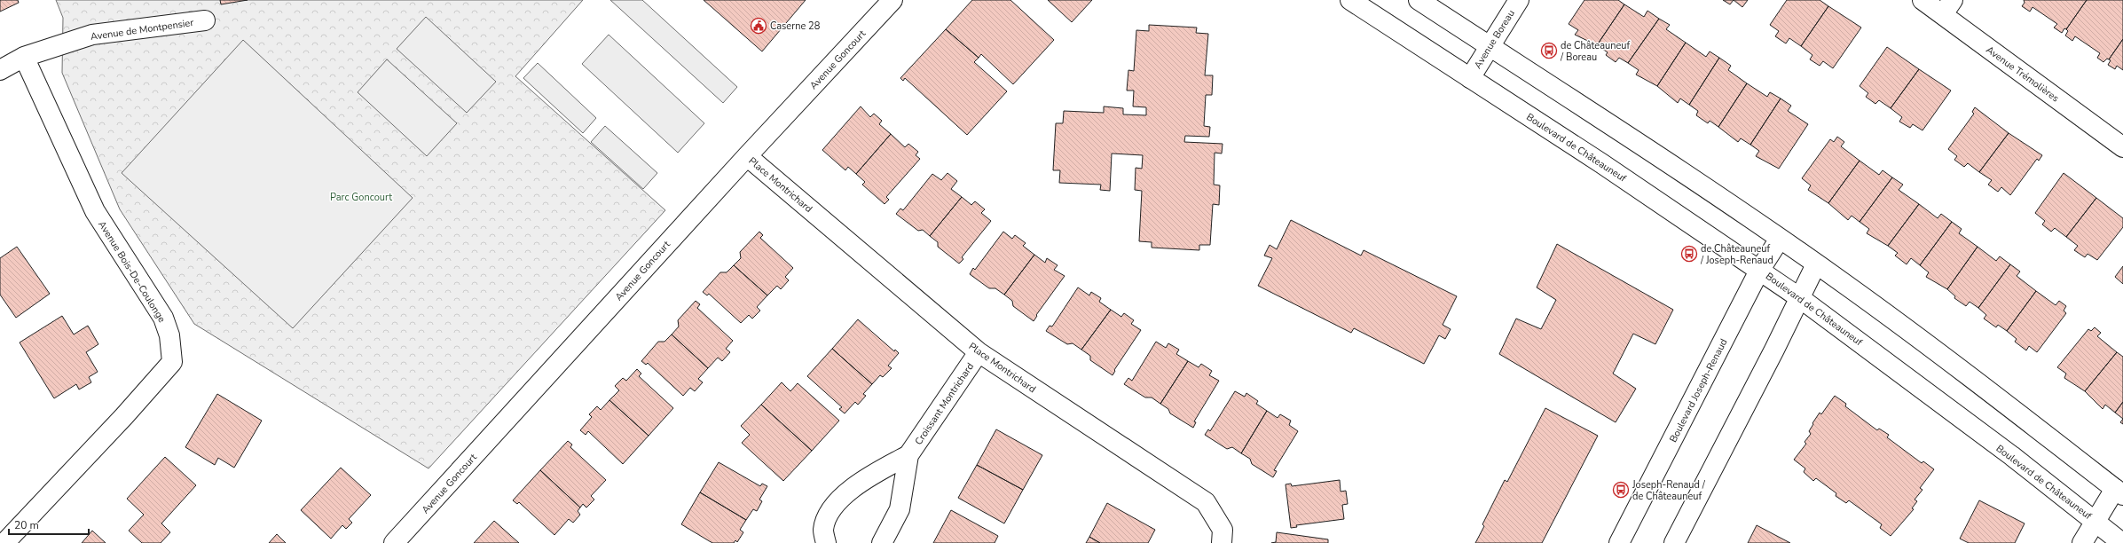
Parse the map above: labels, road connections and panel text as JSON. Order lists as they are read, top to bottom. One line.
{"streets":{"street":["Avenue de Montpensier","Avenue Boreau","Avenue Goncourt","Avenue Trémolières","Boulevard de Châteauneuf","Place Montrichard","Avenue Bois-De-Coulonge","Boulevard Joseph-Renaud","Croissant Montrichard"]},"crossings":[["Avenue de Montpensier","Avenue Bois-De-Coulonge"],["Avenue Boreau","Boulevard de Châteauneuf"],["Avenue Goncourt","Place Montrichard"],["Boulevard de Châteauneuf","Boulevard Joseph-Renaud"],["Place Montrichard","Croissant Montrichard"]],"parks":["Parc Goncourt"],"places":{"public building":["Caserne 28"],"bus stop":["de Châteauneuf / Boreau","de Châteauneuf / Joseph-Renaud","Joseph-Renaud / de Châteauneuf"]},"scale_bar":"20 m"}
